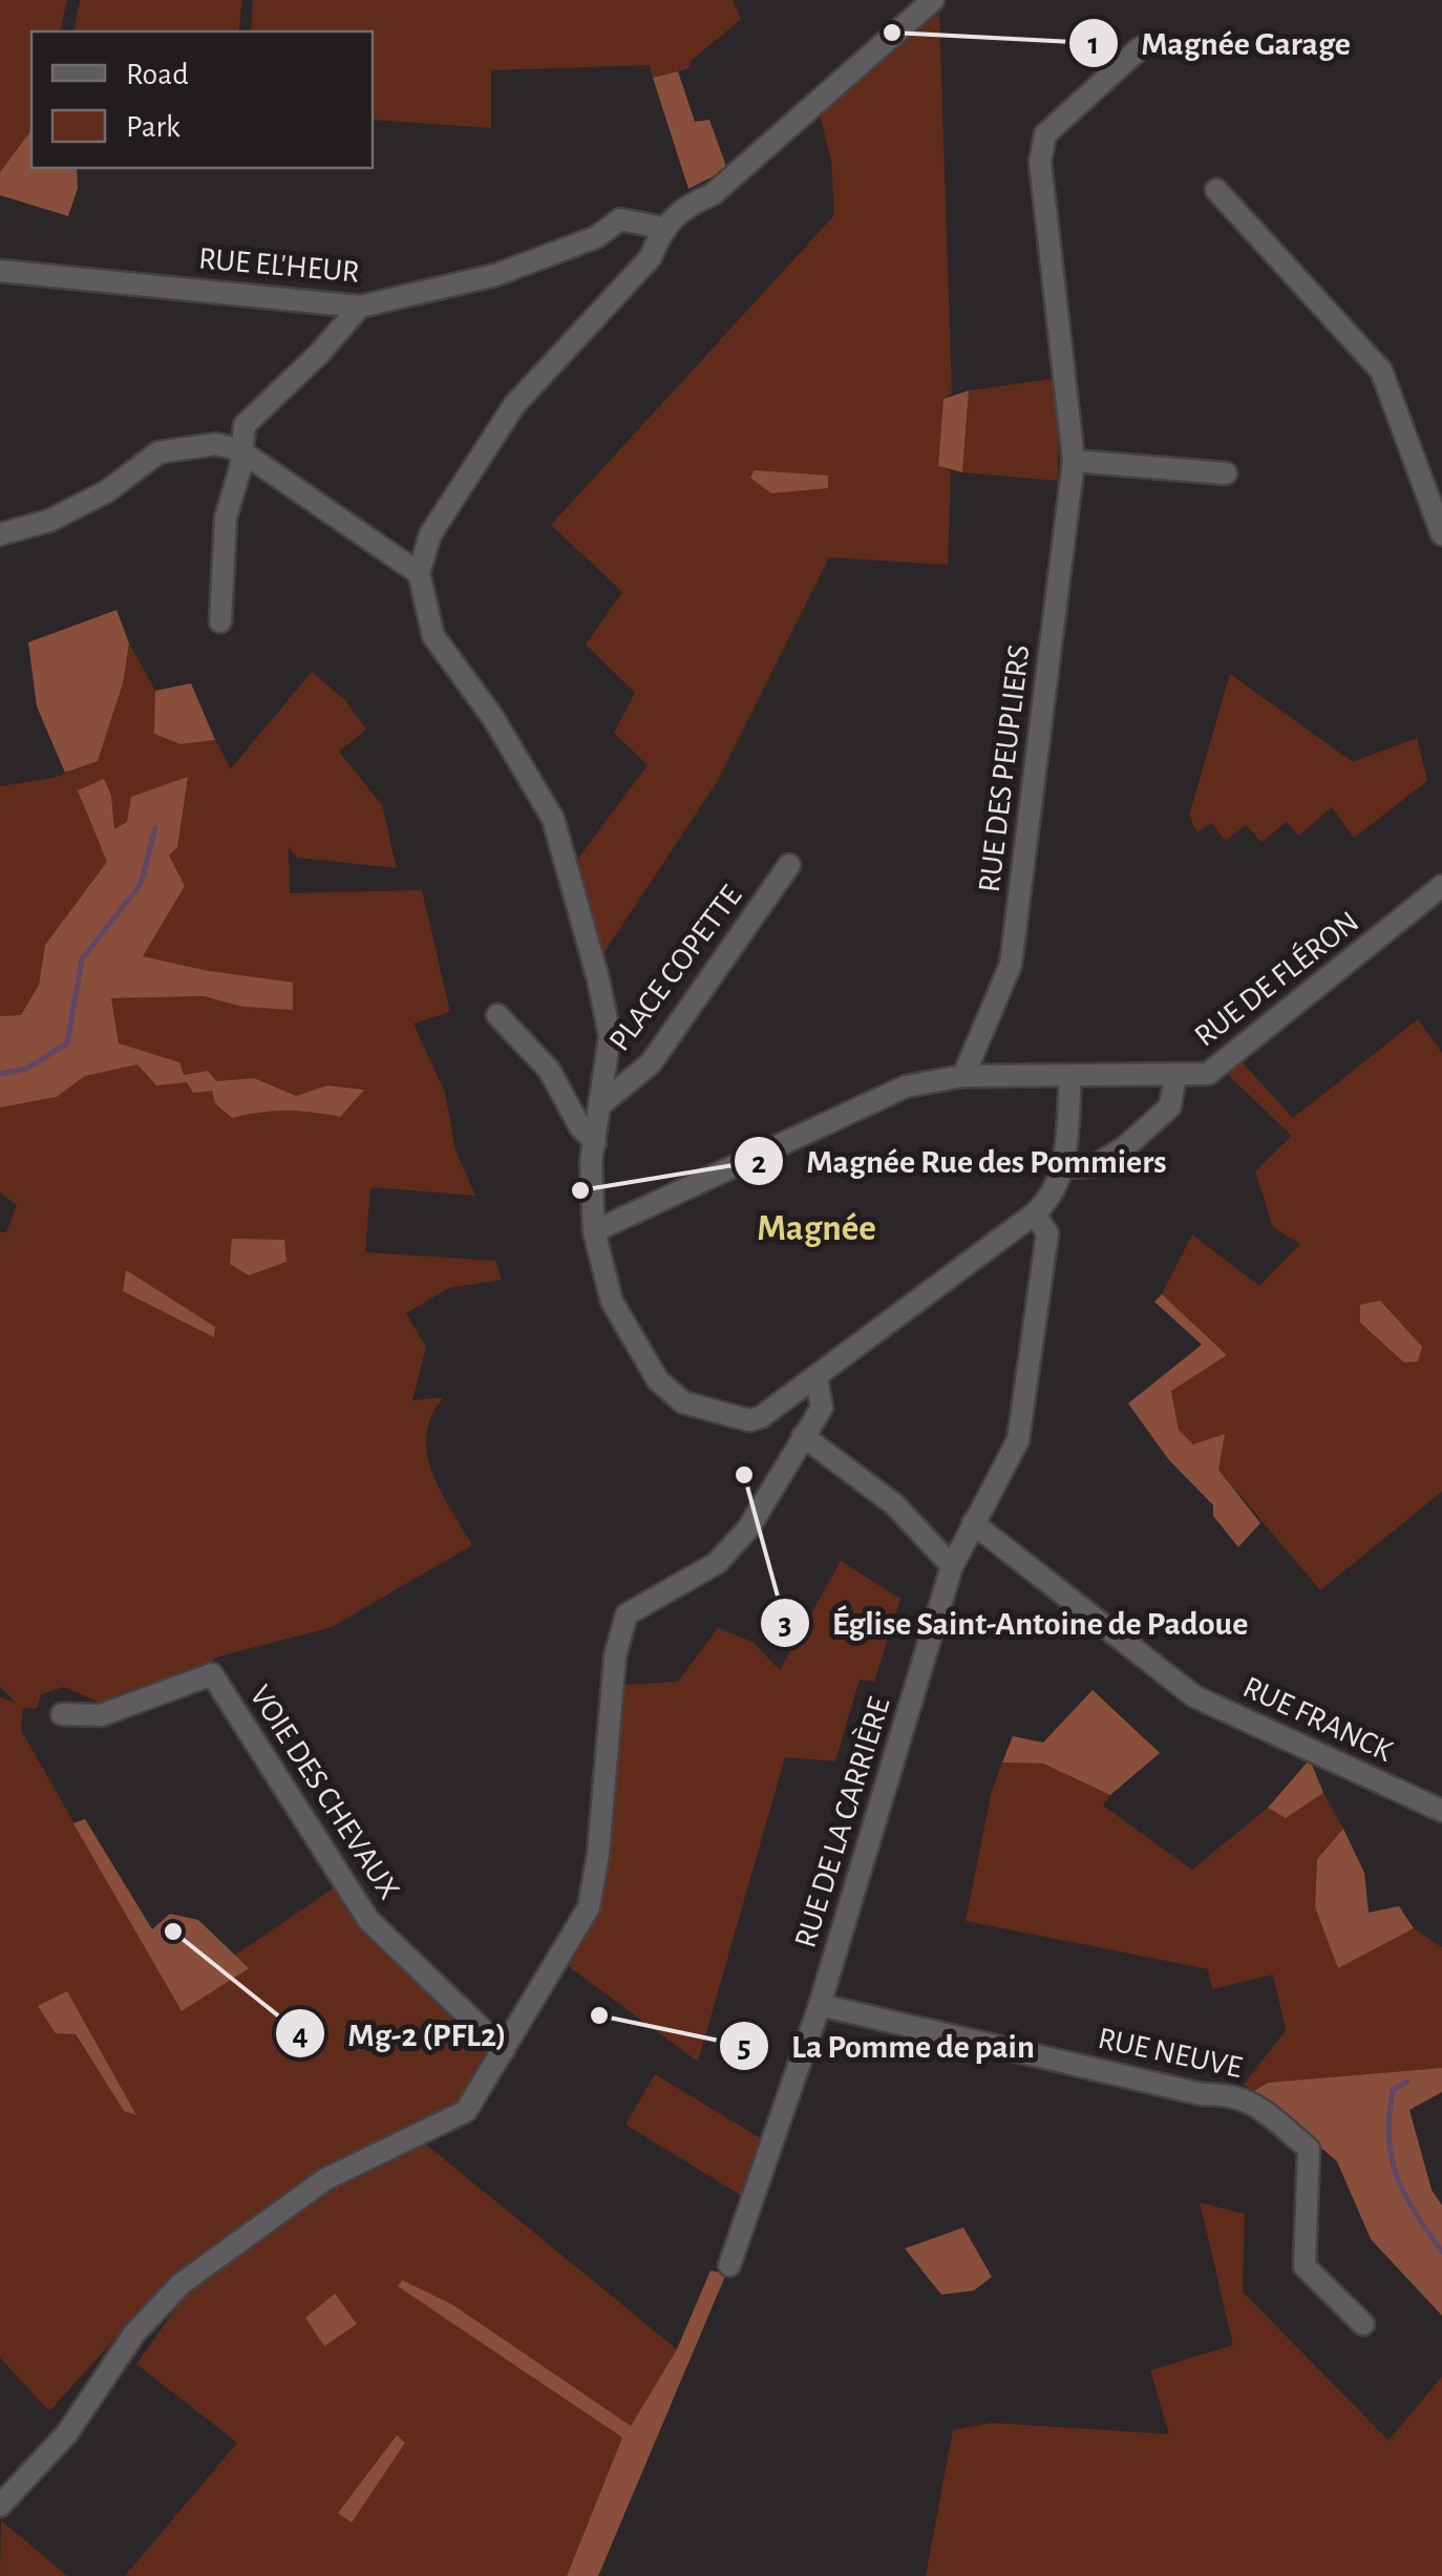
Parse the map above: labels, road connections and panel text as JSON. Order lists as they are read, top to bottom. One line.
{"streets":{"street":["RUE EL'HEUR","RUE DES PEUPLIERS","PLACE COPETTE","RUE DE FLÉRON","RUE FRANCK","VOIE DES CHEVAUX","RUE DE LA CARRIÈRE","RUE NEUVE"]},"crossings":[["RUE FRANCK","RUE DE LA CARRIÈRE"],["RUE DE LA CARRIÈRE","RUE NEUVE"]],"districts":["Magnée"],"places":["Magnée Garage","Magnée Rue des Pommiers","Église Saint-Antoine de Padoue","Mg-2 (PFL2)","La Pomme de pain"],"legend":["Road","Park"]}
